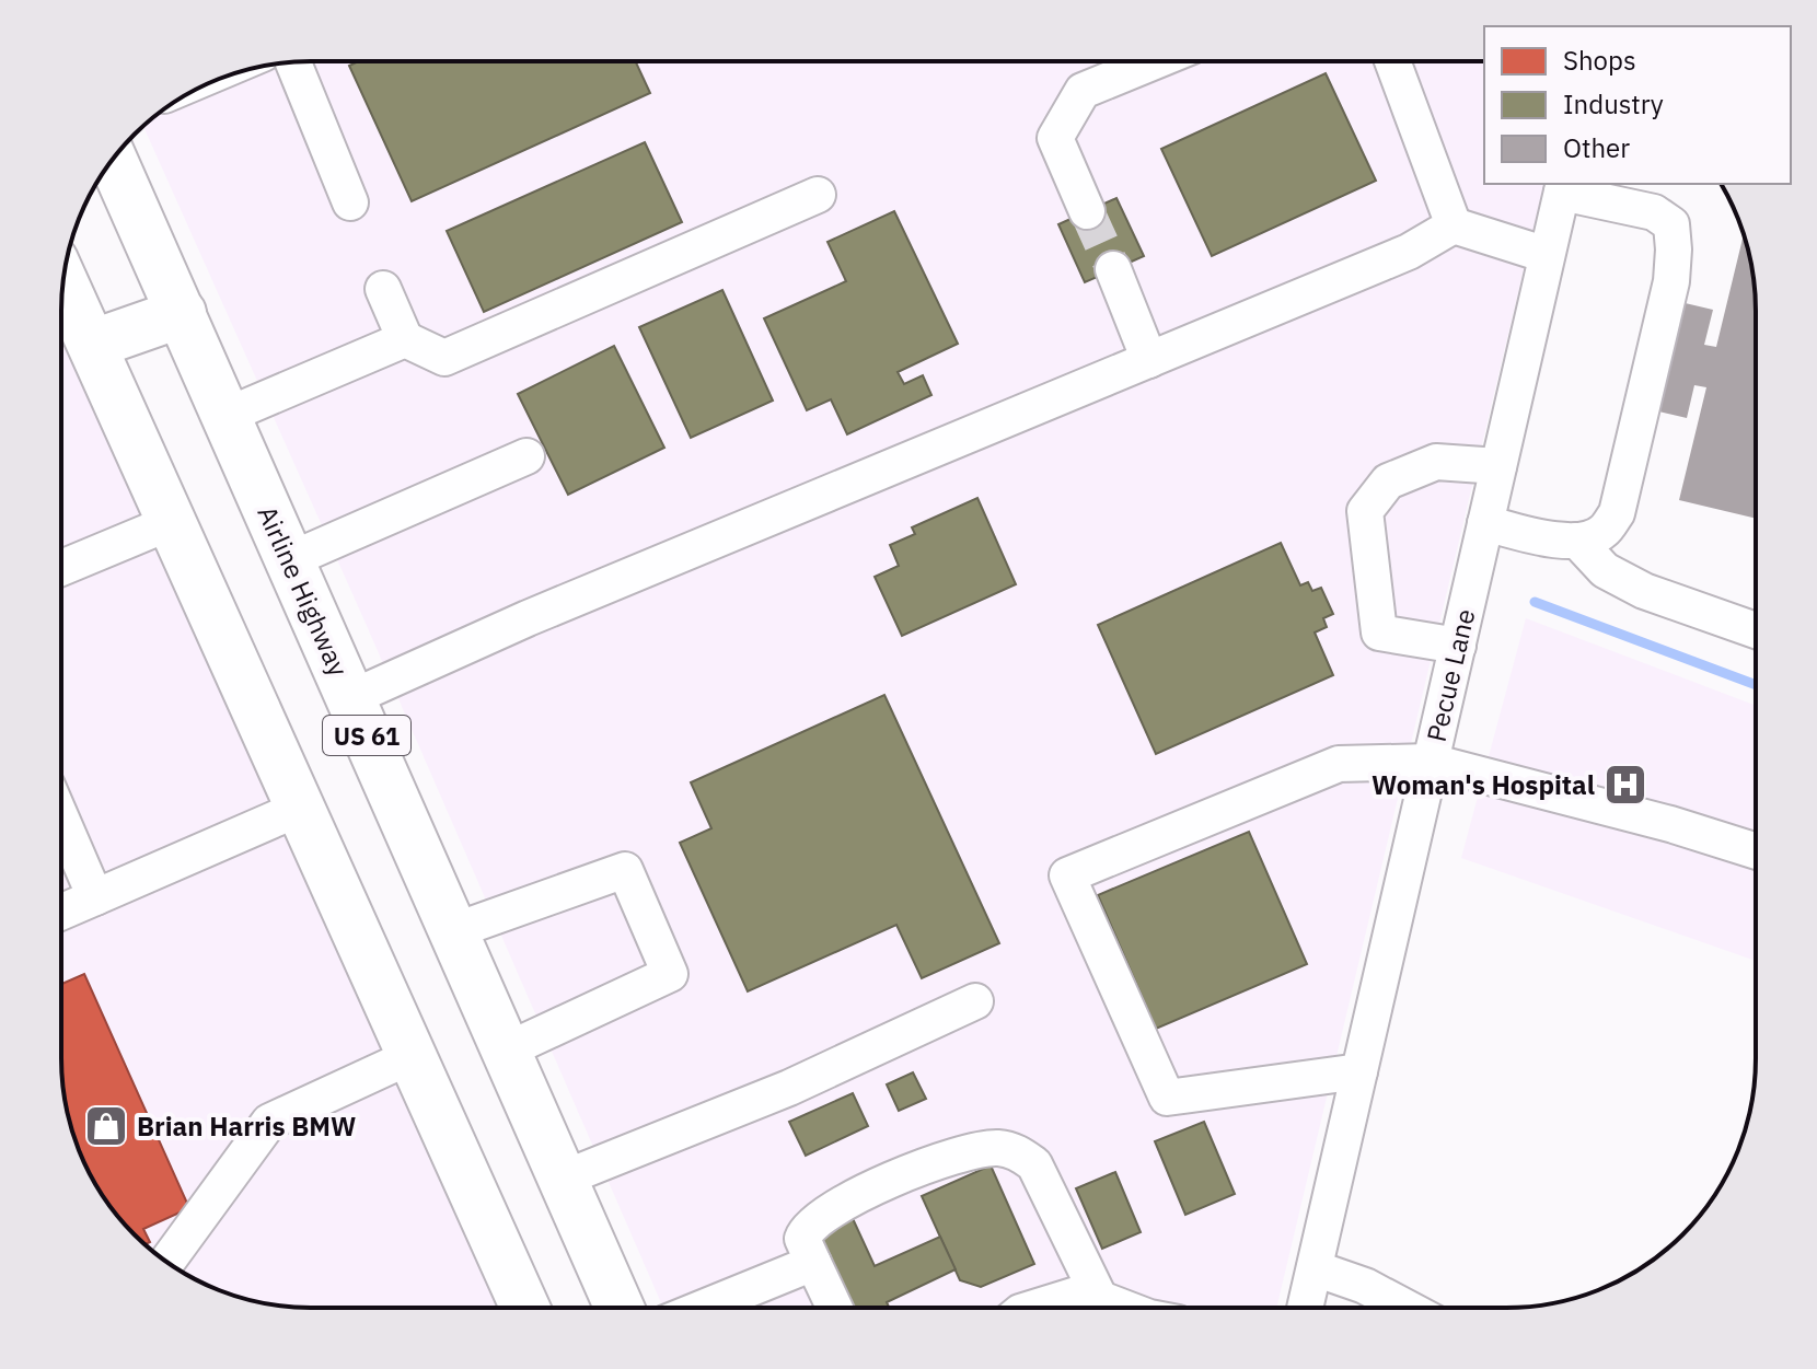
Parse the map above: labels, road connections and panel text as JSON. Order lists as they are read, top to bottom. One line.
{"streets":{"highway":["Airline Highway","US 61"],"street":["Pecue Lane"]},"places":{"hospital":["Woman's Hospital"],"shop":["Brian Harris BMW"]},"legend":["Shops","Industry","Other"]}
